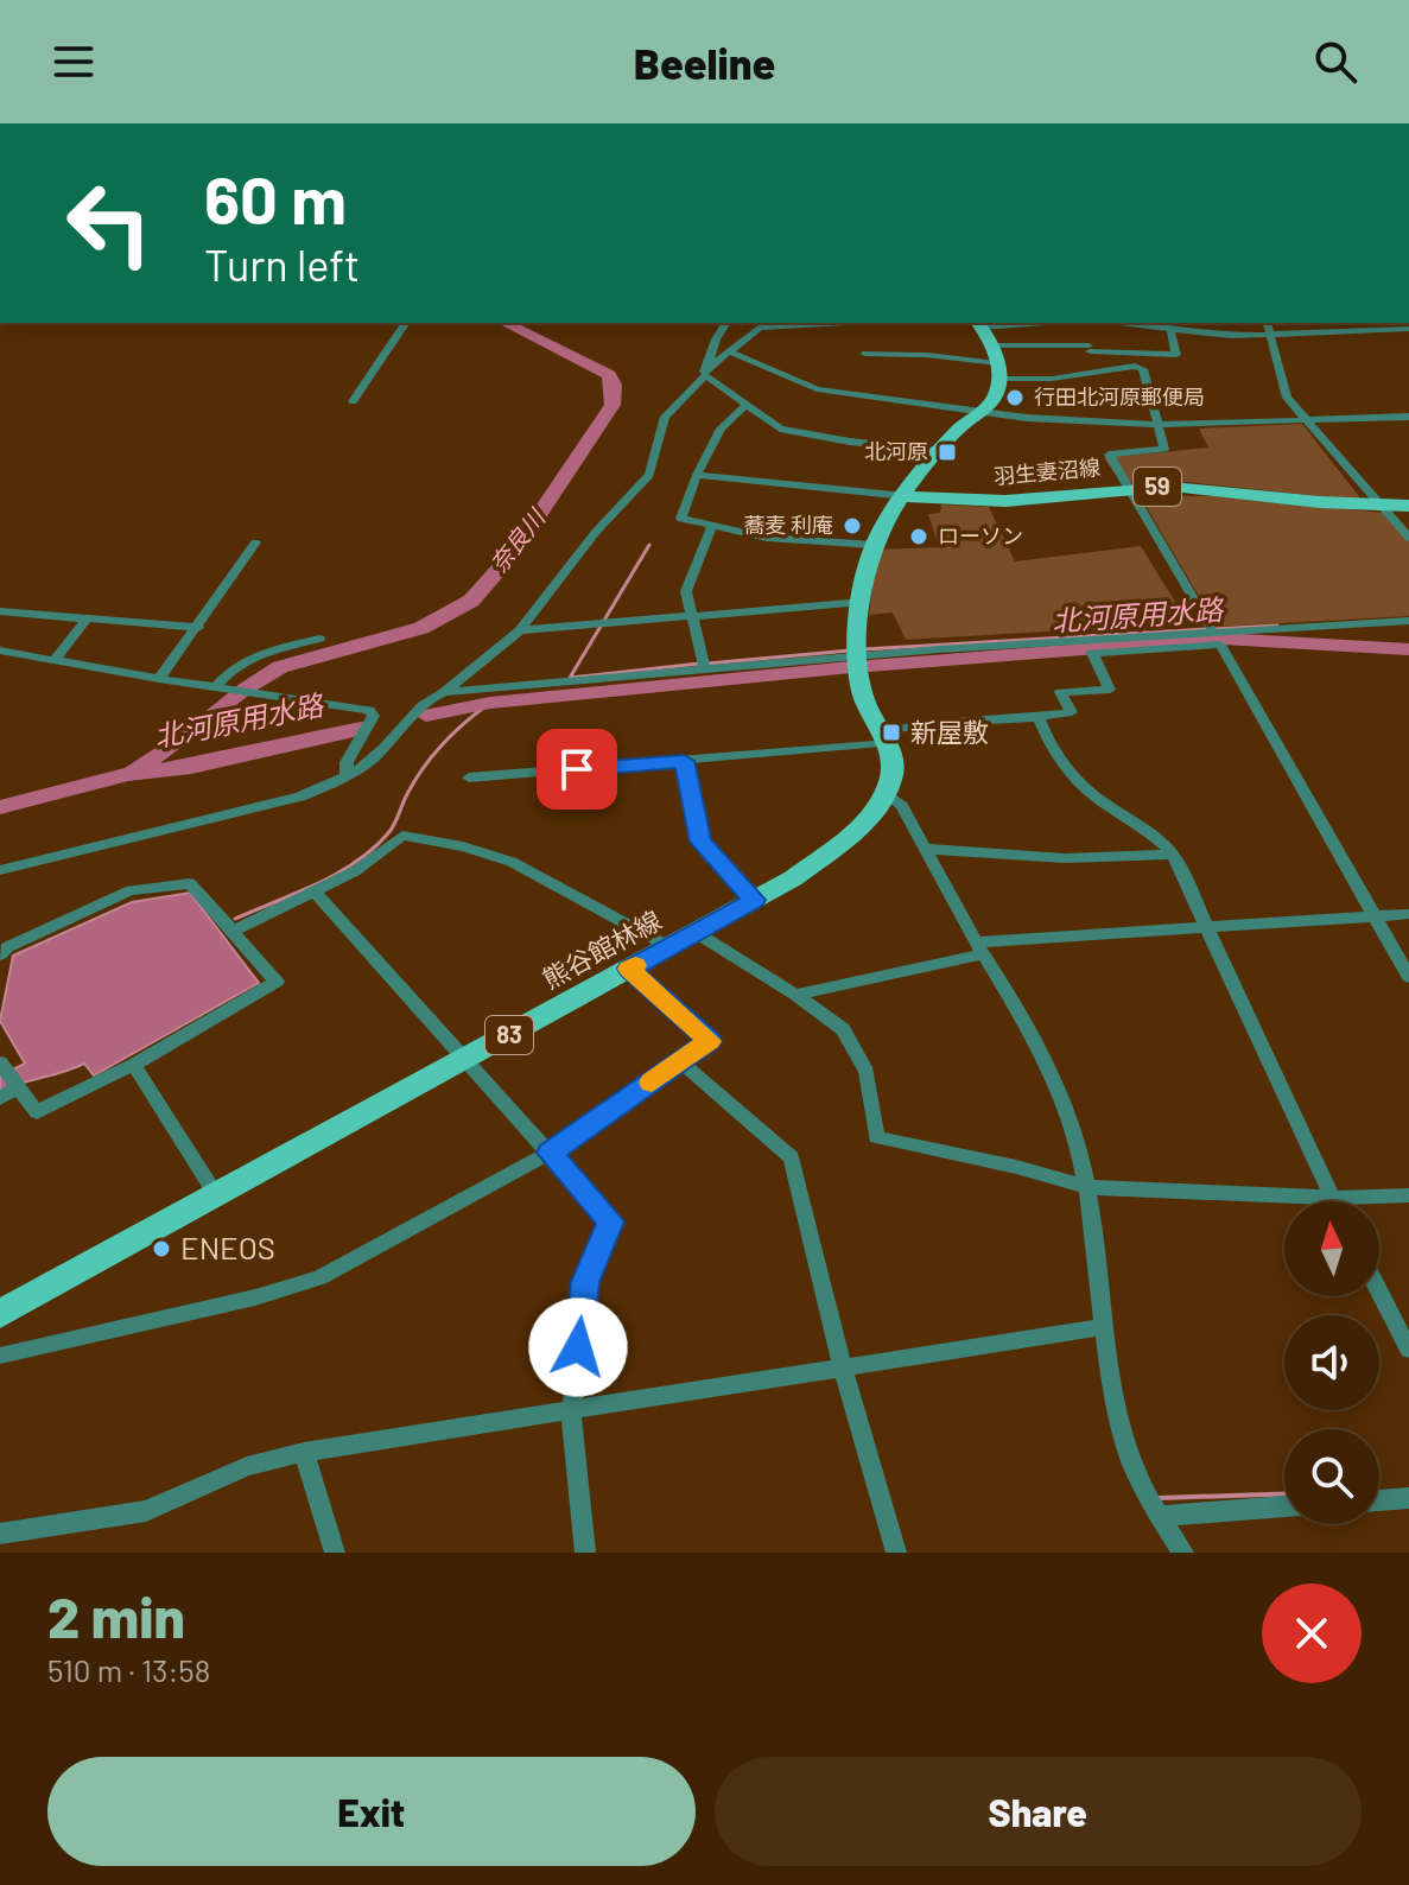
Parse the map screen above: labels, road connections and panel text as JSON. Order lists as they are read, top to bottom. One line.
{"streets":{"main road":["羽生妻沼線","59","熊谷館林線","83"]},"water":["奈良川","北河原用水路"],"places":{"other":["行田北河原郵便局","蕎麦 利庵","ローソン","ENEOS"],"transit":["北河原","新屋敷"]},"north":"top","page":{"header":"Beeline","turn":["60 m","Turn left"],"heading":["2 min","510 m · 13:58"],"buttons":["Exit","Share"]}}
